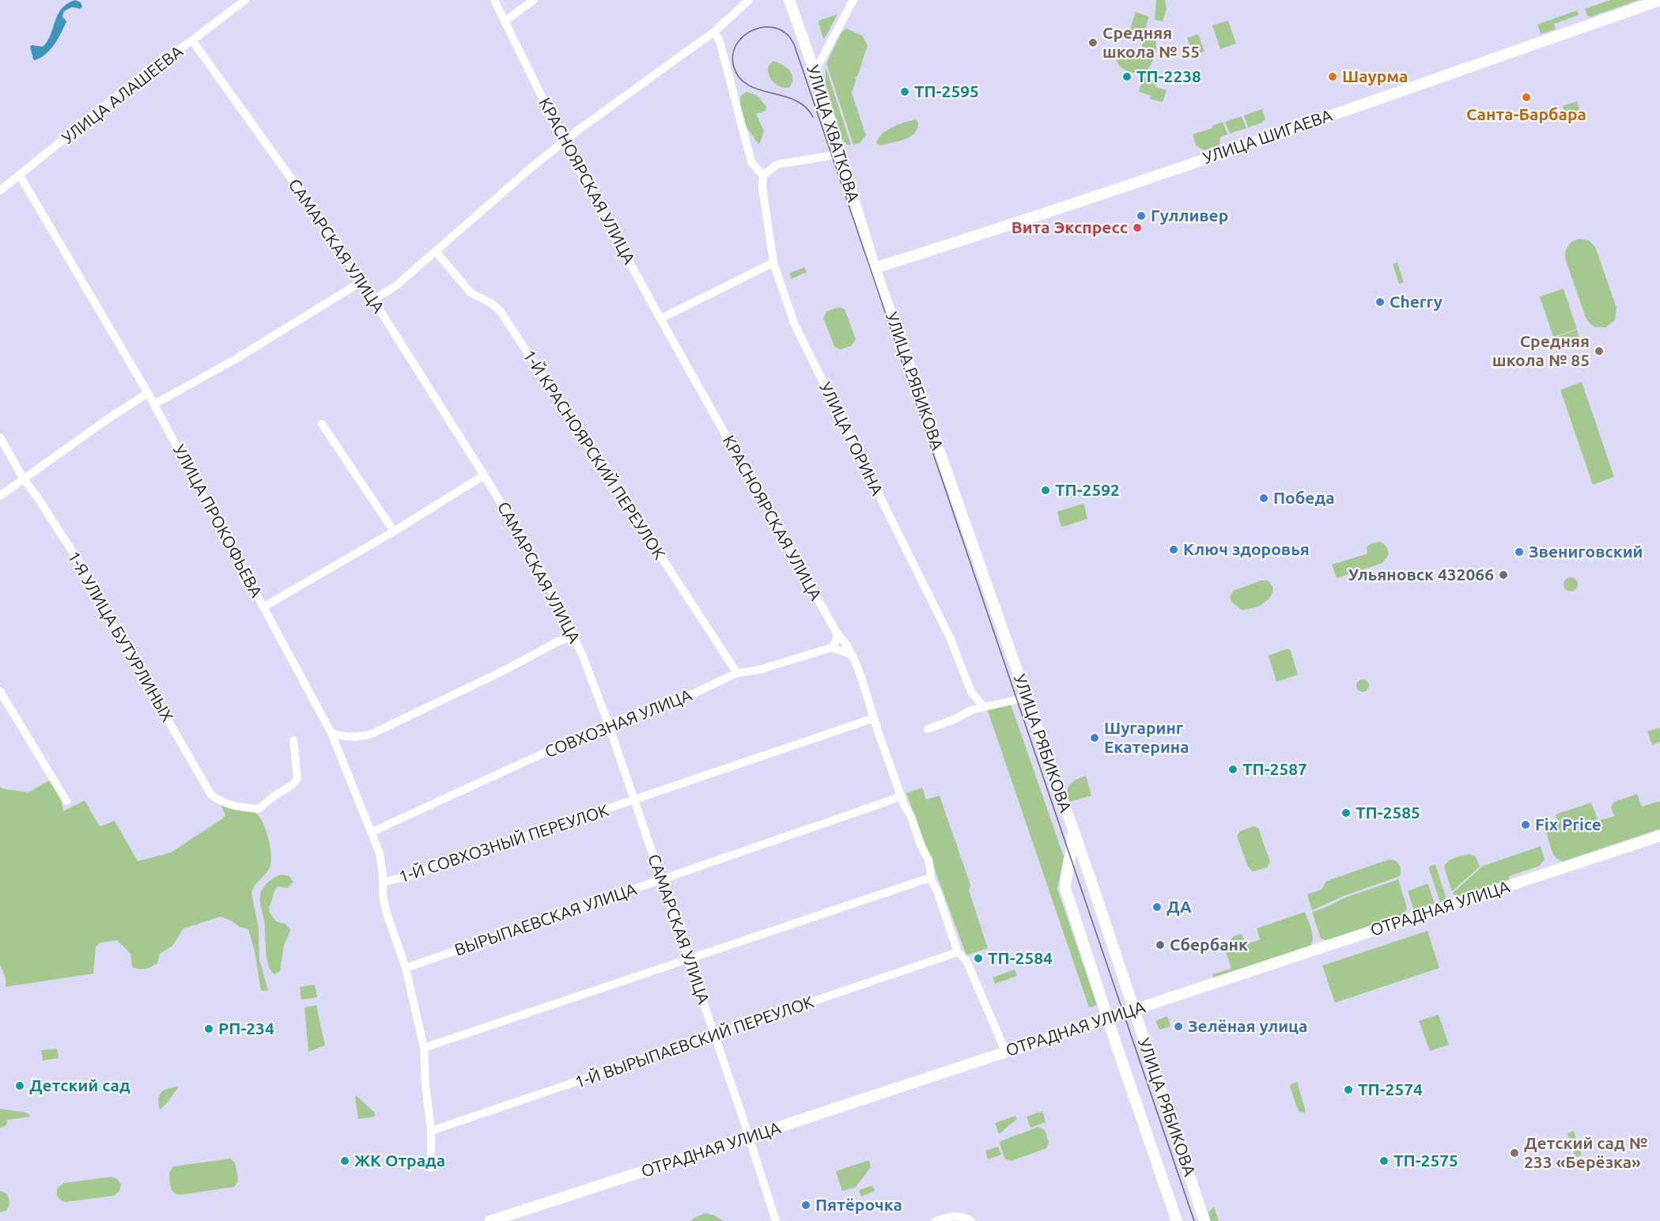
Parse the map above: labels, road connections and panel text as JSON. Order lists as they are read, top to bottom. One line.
{"streets":{"street":["УЛИЦА АЛАШЕЕВА","УЛИЦА ХВАТКОВА","УЛИЦА ШИГАЕВА","КРАСНОЯРСКАЯ УЛИЦА","САМАРСКАЯ УЛИЦА","УЛИЦА РЯБИКОВА","УЛИЦА ГОРИНА","1-Й КРАСНОЯРСКИЙ ПЕРЕУЛОК","УЛИЦА ПРОКОФЬЕВА","1-Я УЛИЦА БУТУРЛИНЫХ","СОВХОЗНАЯ УЛИЦА","1-Й СОВХОЗНЫЙ ПЕРЕУЛОК","ОТРАДНАЯ УЛИЦА","ВЫРЫПАЕВСКАЯ УЛИЦА","1-Й ВЫРЫПАЕВСКИЙ ПЕРЕУЛОК"]},"crossings":[["УЛИЦА АЛАШЕЕВА","САМАРСКАЯ УЛИЦА"],["УЛИЦА АЛАШЕЕВА","УЛИЦА ПРОКОФЬЕВА"],["УЛИЦА ХВАТКОВА","УЛИЦА ШИГАЕВА"],["УЛИЦА ХВАТКОВА","УЛИЦА РЯБИКОВА"],["УЛИЦА ШИГАЕВА","УЛИЦА РЯБИКОВА"],["КРАСНОЯРСКАЯ УЛИЦА","1-Й СОВХОЗНЫЙ ПЕРЕУЛОК"],["КРАСНОЯРСКАЯ УЛИЦА","ОТРАДНАЯ УЛИЦА"],["КРАСНОЯРСКАЯ УЛИЦА","ВЫРЫПАЕВСКАЯ УЛИЦА"],["КРАСНОЯРСКАЯ УЛИЦА","1-Й ВЫРЫПАЕВСКИЙ ПЕРЕУЛОК"],["САМАРСКАЯ УЛИЦА","СОВХОЗНАЯ УЛИЦА"],["САМАРСКАЯ УЛИЦА","1-Й СОВХОЗНЫЙ ПЕРЕУЛОК"],["САМАРСКАЯ УЛИЦА","ОТРАДНАЯ УЛИЦА"],["САМАРСКАЯ УЛИЦА","ВЫРЫПАЕВСКАЯ УЛИЦА"],["САМАРСКАЯ УЛИЦА","1-Й ВЫРЫПАЕВСКИЙ ПЕРЕУЛОК"],["УЛИЦА РЯБИКОВА","ОТРАДНАЯ УЛИЦА"],["1-Й КРАСНОЯРСКИЙ ПЕРЕУЛОК","СОВХОЗНАЯ УЛИЦА"],["УЛИЦА ПРОКОФЬЕВА","СОВХОЗНАЯ УЛИЦА"],["УЛИЦА ПРОКОФЬЕВА","1-Й СОВХОЗНЫЙ ПЕРЕУЛОК"],["1-Й СОВХОЗНЫЙ ПЕРЕУЛОК","ВЫРЫПАЕВСКАЯ УЛИЦА"],["1-Й СОВХОЗНЫЙ ПЕРЕУЛОК","1-Й ВЫРЫПАЕВСКИЙ ПЕРЕУЛОК"]],"places":["Средняя школа № 55","ТП-2238","Шаурма","ТП-2595","Санта-Барбара","Гулливер","Вита Экспресс","Cherry","Средняя школа № 85","ТП-2592","Победа","Ключ здоровья","Звениговский","Ульяновск 432066","Шугаринг Екатерина","ТП-2587","ТП-2585","Fix Price","ДА","Сбербанк","ТП-2584","Зелёная улица","РП-234","Детский сад","ТП-2574","Детский сад № 233 «Берёзка»","ЖК Отрада","ТП-2575","Пятёрочка"]}
